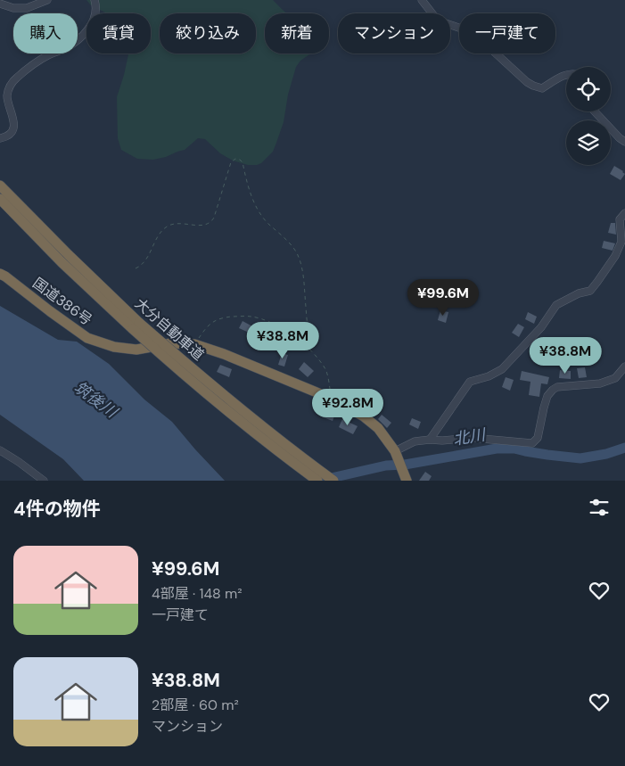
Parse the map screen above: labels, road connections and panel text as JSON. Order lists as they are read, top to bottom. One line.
{"streets":{"highway":["国道386号","大分自動車道"]},"water":["筑後川","北川"],"page":{"chip":["購入","賃貸","絞り込み","新着","マンション","一戸建て"],"price":["¥99.6M","¥38.8M","¥38.8M","¥92.8M"],"heading":"4件の物件","list":[{"name":"¥99.6M","note":"4部屋 · 148 m² · 一戸建て"},{"name":"¥38.8M","note":"2部屋 · 60 m² · マンション"}]}}
